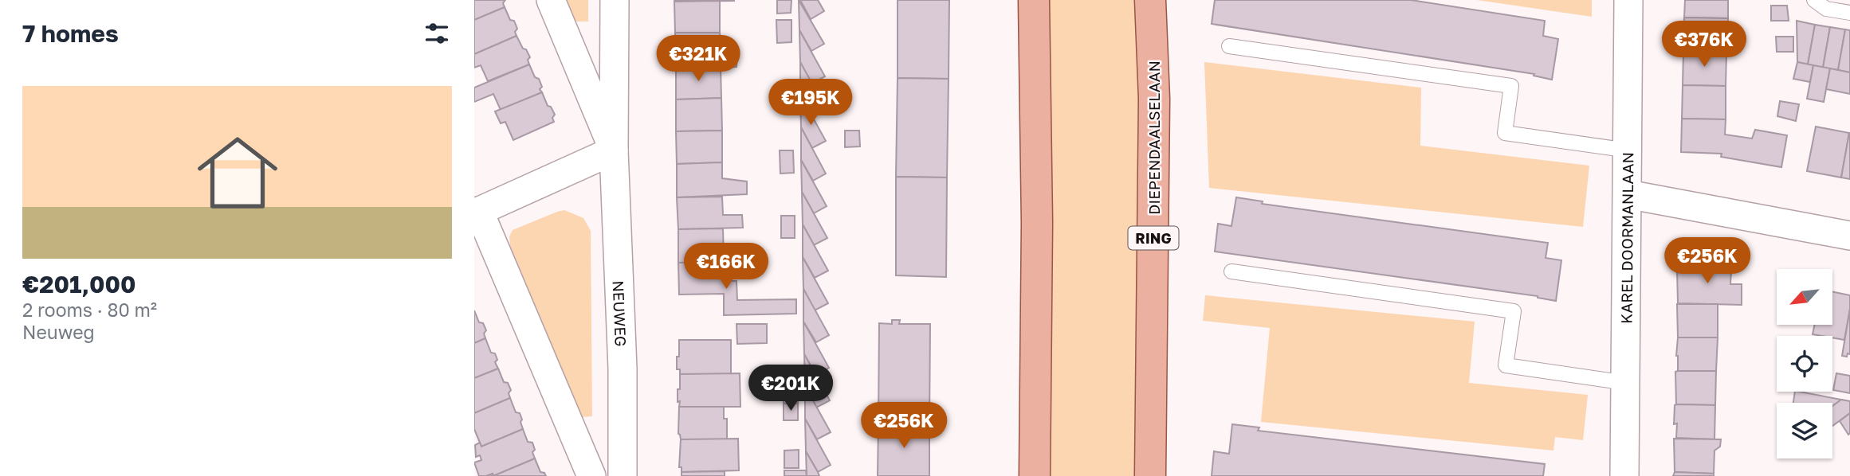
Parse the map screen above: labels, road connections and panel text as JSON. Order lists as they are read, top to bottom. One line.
{"streets":{"main road":["DIEPENDAALSELAAN","RING"],"street":["KAREL DOORMANLAAN","NEUWEG"]},"north":"bottom left","page":{"heading":"7 homes","price":["€376K","€321K","€195K","€256K","€166K","€201K","€256K"],"list":[{"name":"€201,000","note":"2 rooms · 80 m² · Neuweg"}]}}
